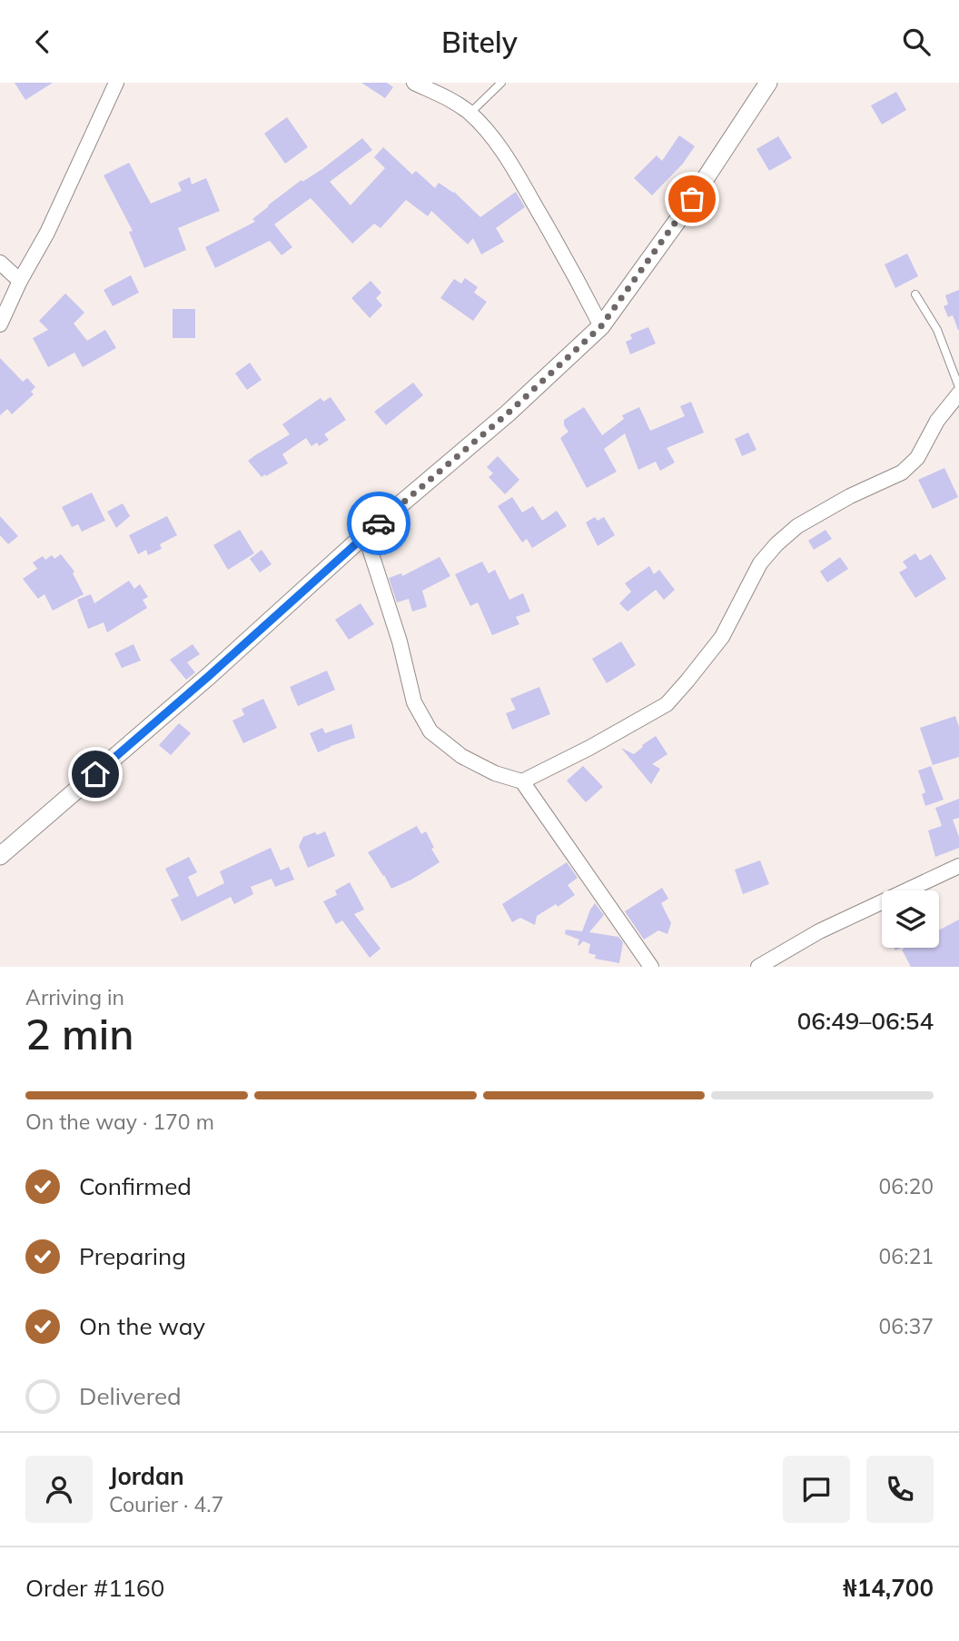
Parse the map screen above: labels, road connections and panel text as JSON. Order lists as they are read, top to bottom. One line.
{"page":{"header":"Bitely","heading":["2 min","Arriving in","06:49–06:54"],"panel":["Jordan","Courier · 4.7","Order #1160","₦14,700"],"bar":"On the way · 170 m","list":[["Confirmed","06:20"],["Preparing","06:21"],["On the way","06:37"],"Delivered"]}}
